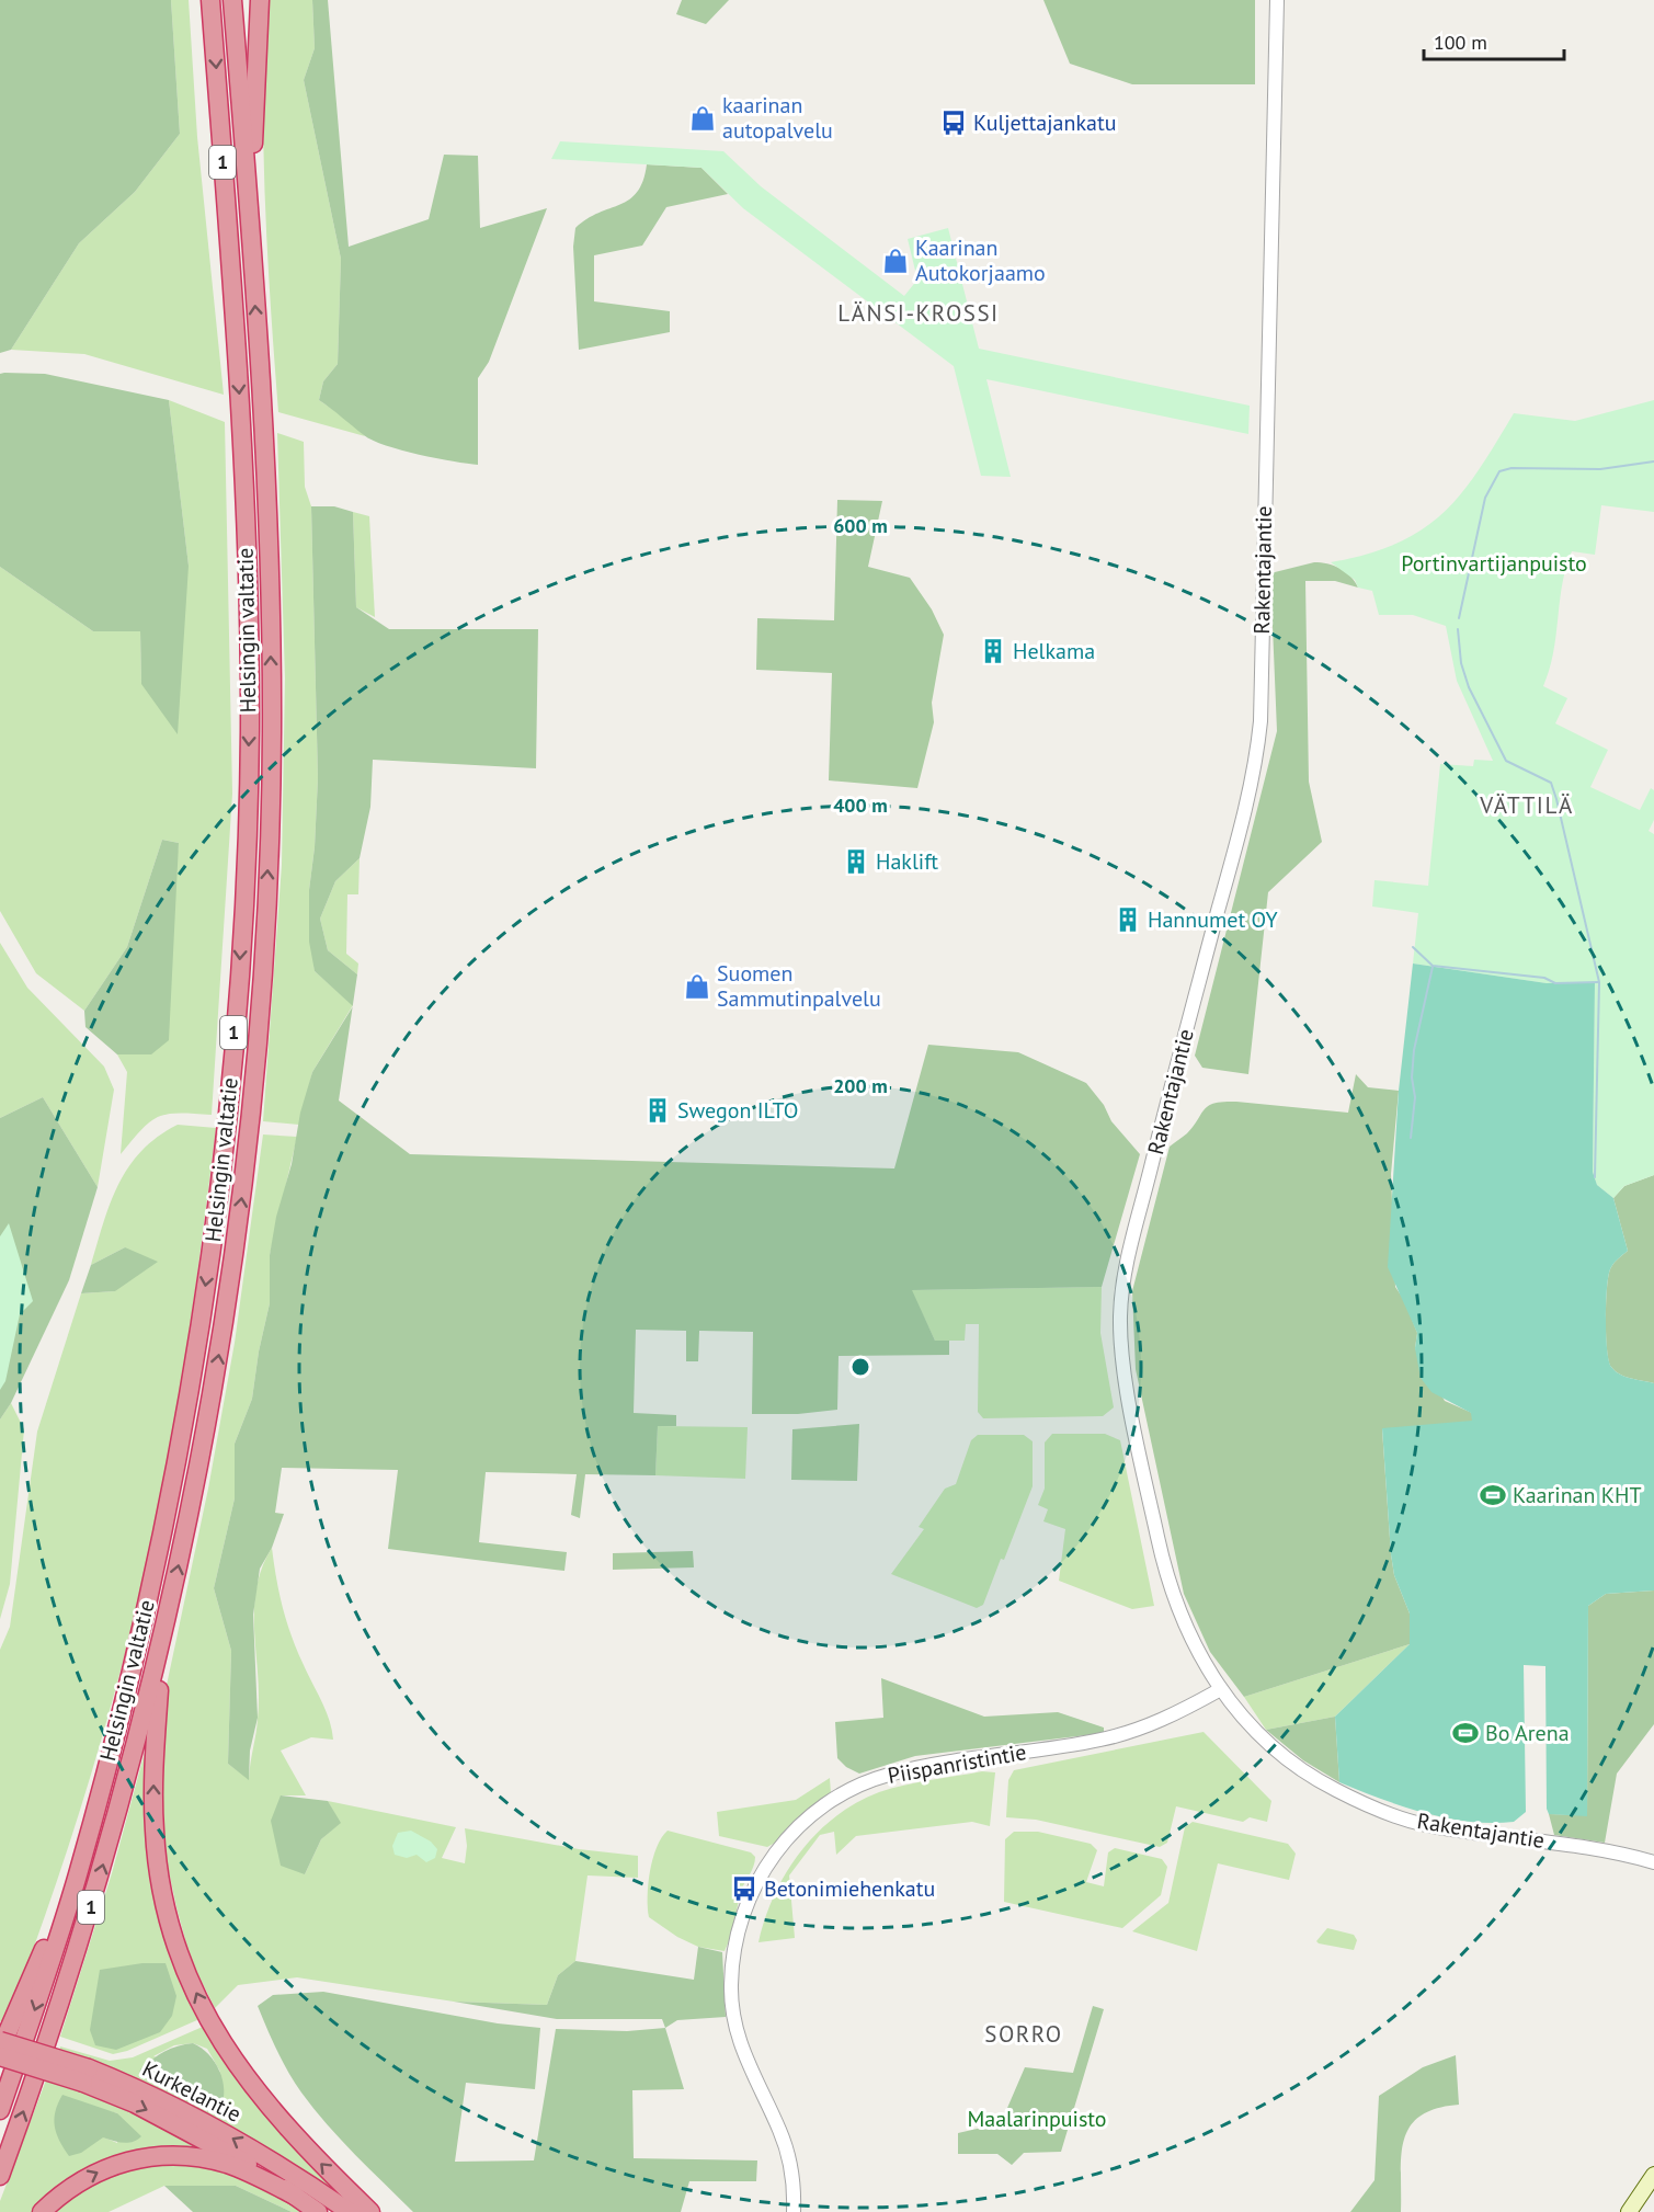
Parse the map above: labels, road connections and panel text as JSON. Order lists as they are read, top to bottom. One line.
{"streets":{"highway":["1","Helsingin valtatie","Kurkelantie"],"street":["Rakentajantie","Piispanristintie"]},"crossings":[["Rakentajantie","Piispanristintie"]],"districts":["LÄNSI-KROSSI","VÄTTILÄ","SORRO"],"parks":["Portinvartijanpuisto","Maalarinpuisto"],"places":{"shop":["kaarinan autopalvelu","Kaarinan Autokorjaamo","Suomen Sammutinpalvelu"],"bus stop":["Kuljettajankatu","Betonimiehenkatu"],"building":["Helkama","Haklift","Hannumet OY","Swegon ILTO"],"sports":["Kaarinan KHT","Bo Arena"]},"scale_bar":"100 m","rings":["600 m","400 m","200 m"]}
